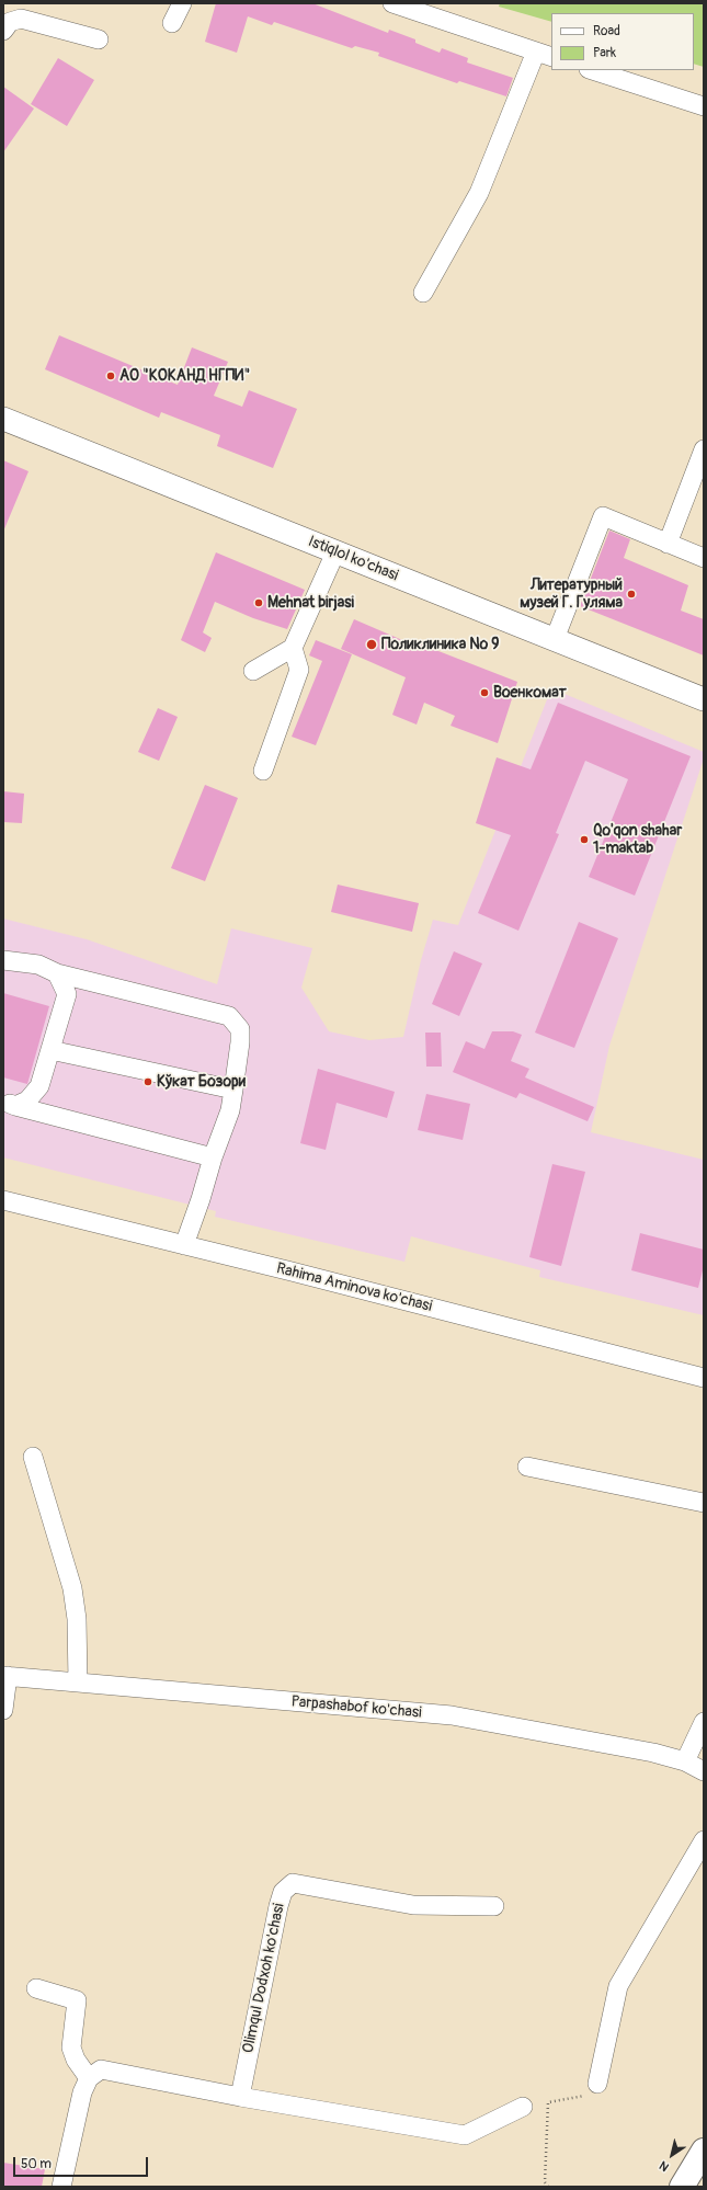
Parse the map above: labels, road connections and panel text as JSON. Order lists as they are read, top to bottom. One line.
{"streets":{"main road":["Istiqlol ko'chasi"],"street":["Rahima Aminova ko'chasi","Parpashabof ko'chasi","Olimqul Dodxoh ko'chasi"]},"places":["АО \"КОКАНД НГПИ\"","Литературный музей Г. Гуляма","Mehnat birjasi","Поликлиника № 9","Военкомат","Qo'qon shahar 1-maktab","Кўкат Бозори"],"legend":["Road","Park"],"scale_bar":"50 m","north":"bottom left"}
